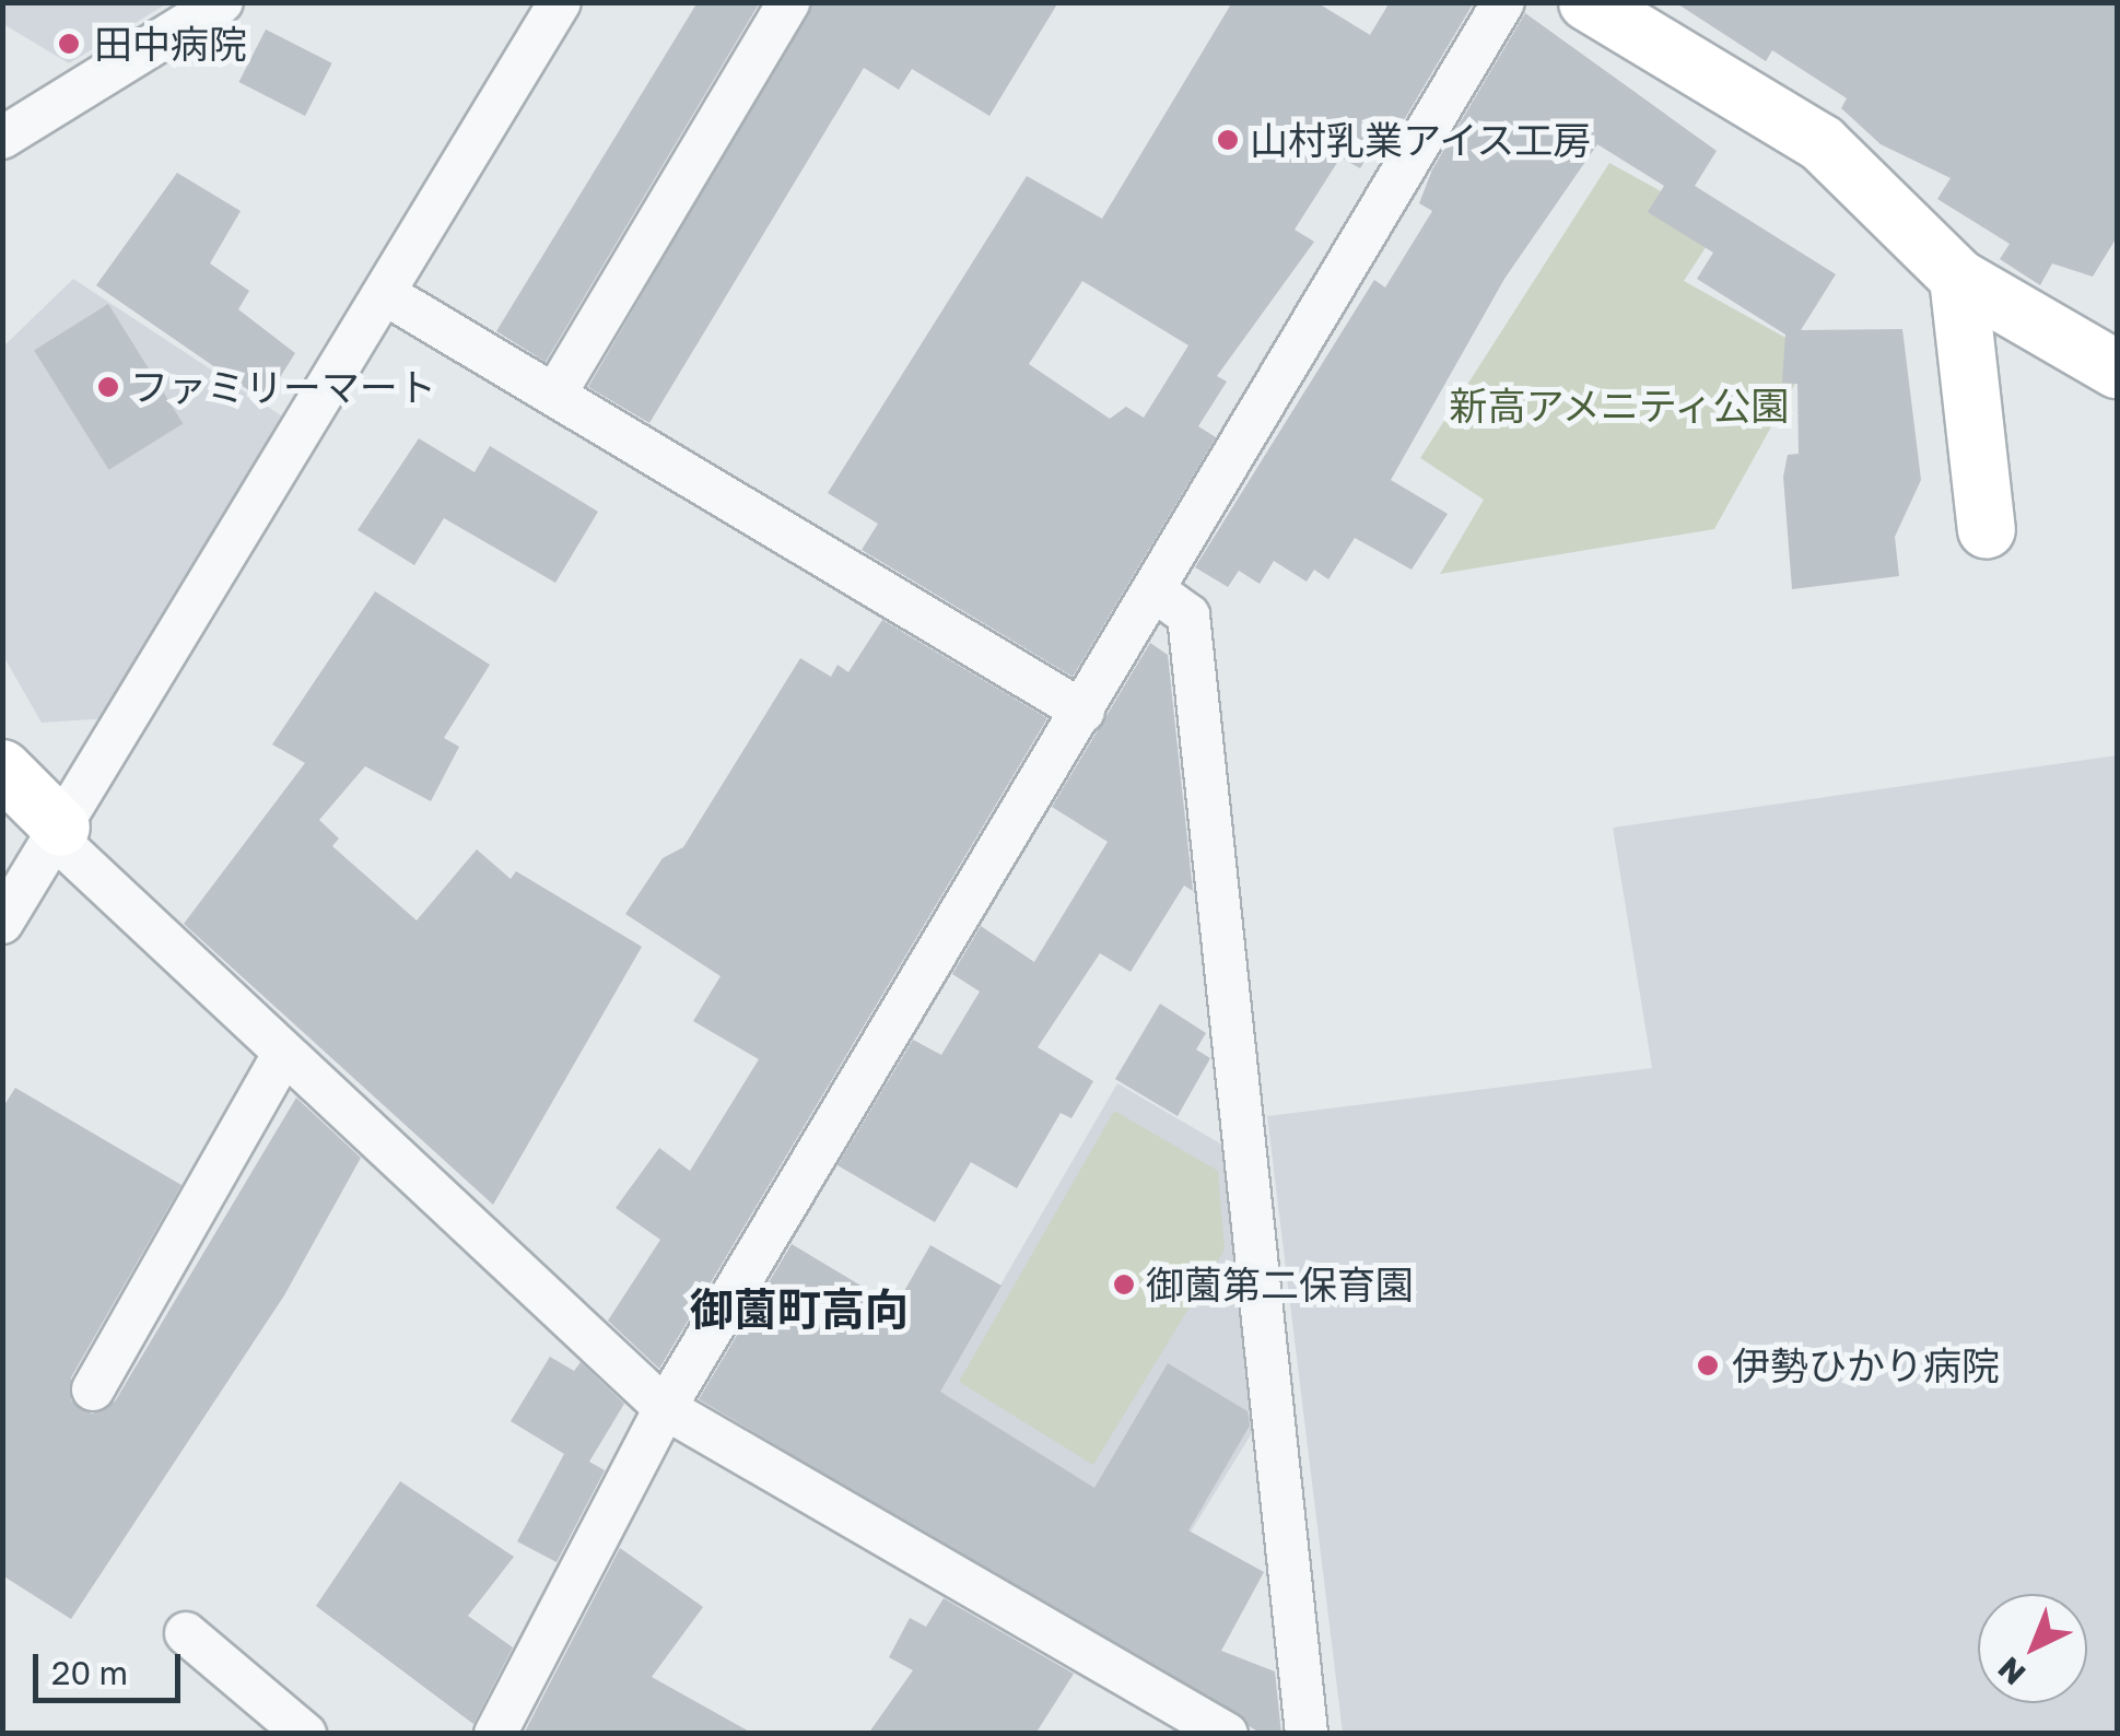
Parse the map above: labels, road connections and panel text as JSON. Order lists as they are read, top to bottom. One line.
{"districts":["御薗町高向"],"parks":["新高アメニティ公園"],"places":["田中病院","山村乳業アイス工房","ファミリーマート","御薗第二保育園","伊勢ひかり病院"],"scale_bar":"20 m","north":"bottom left"}
